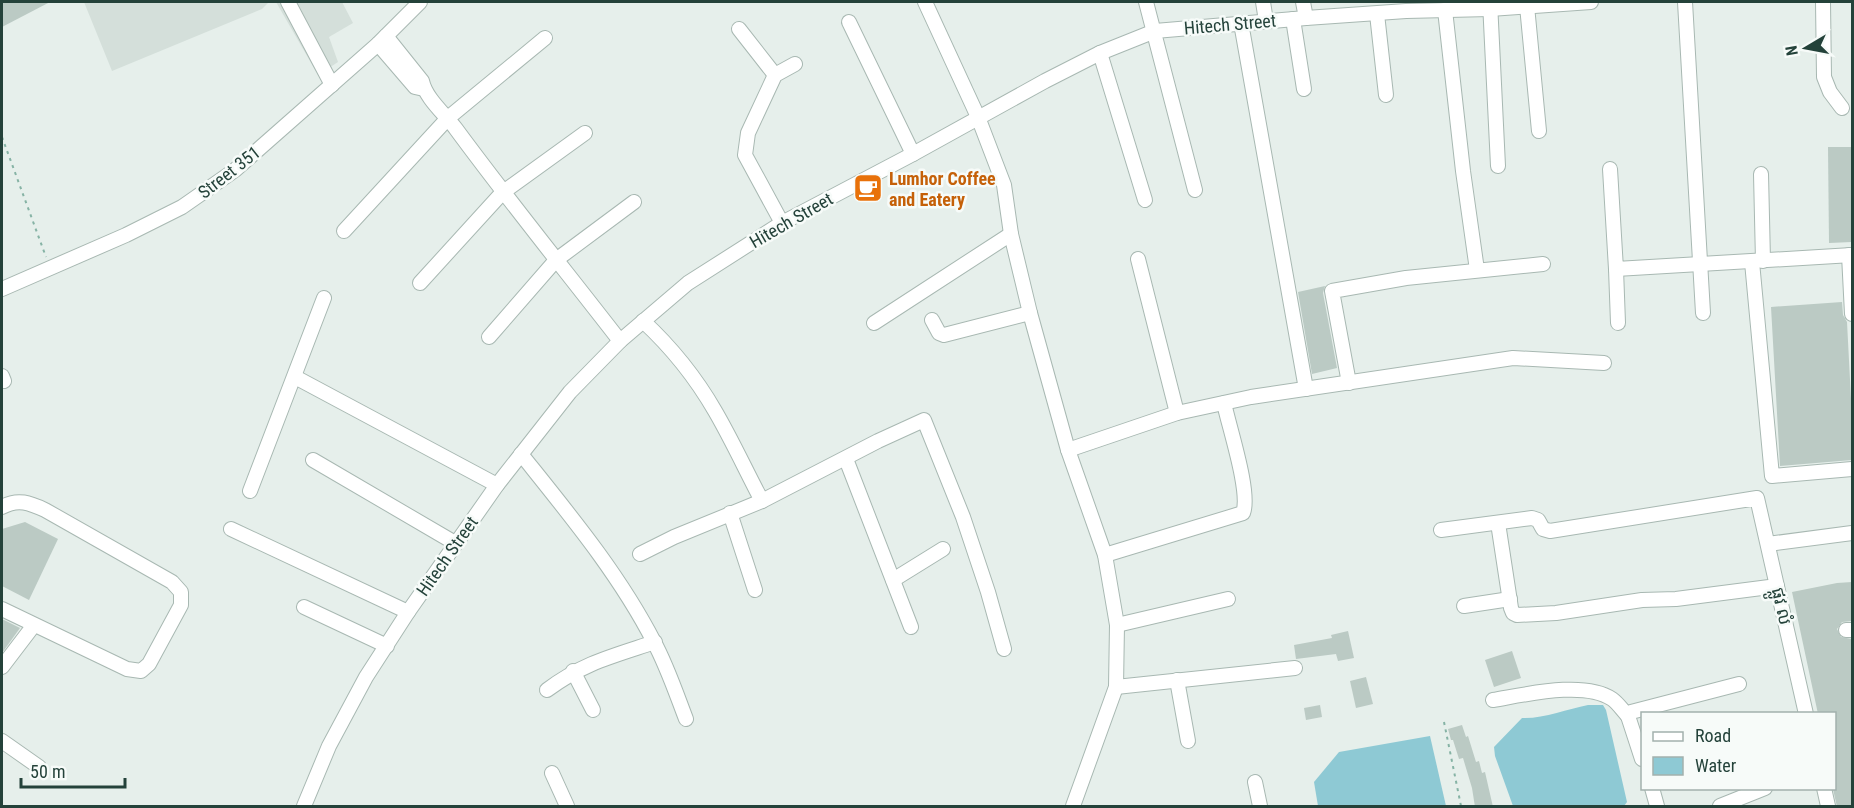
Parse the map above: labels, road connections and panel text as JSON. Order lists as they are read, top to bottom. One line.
{"streets":{"street":["Hitech Street","Street 351","ផ្លូវ លំ"]},"places":{"cafe":["Lumhor Coffee and Eatery"]},"legend":["Road","Water"],"scale_bar":"50 m","north":"left"}
